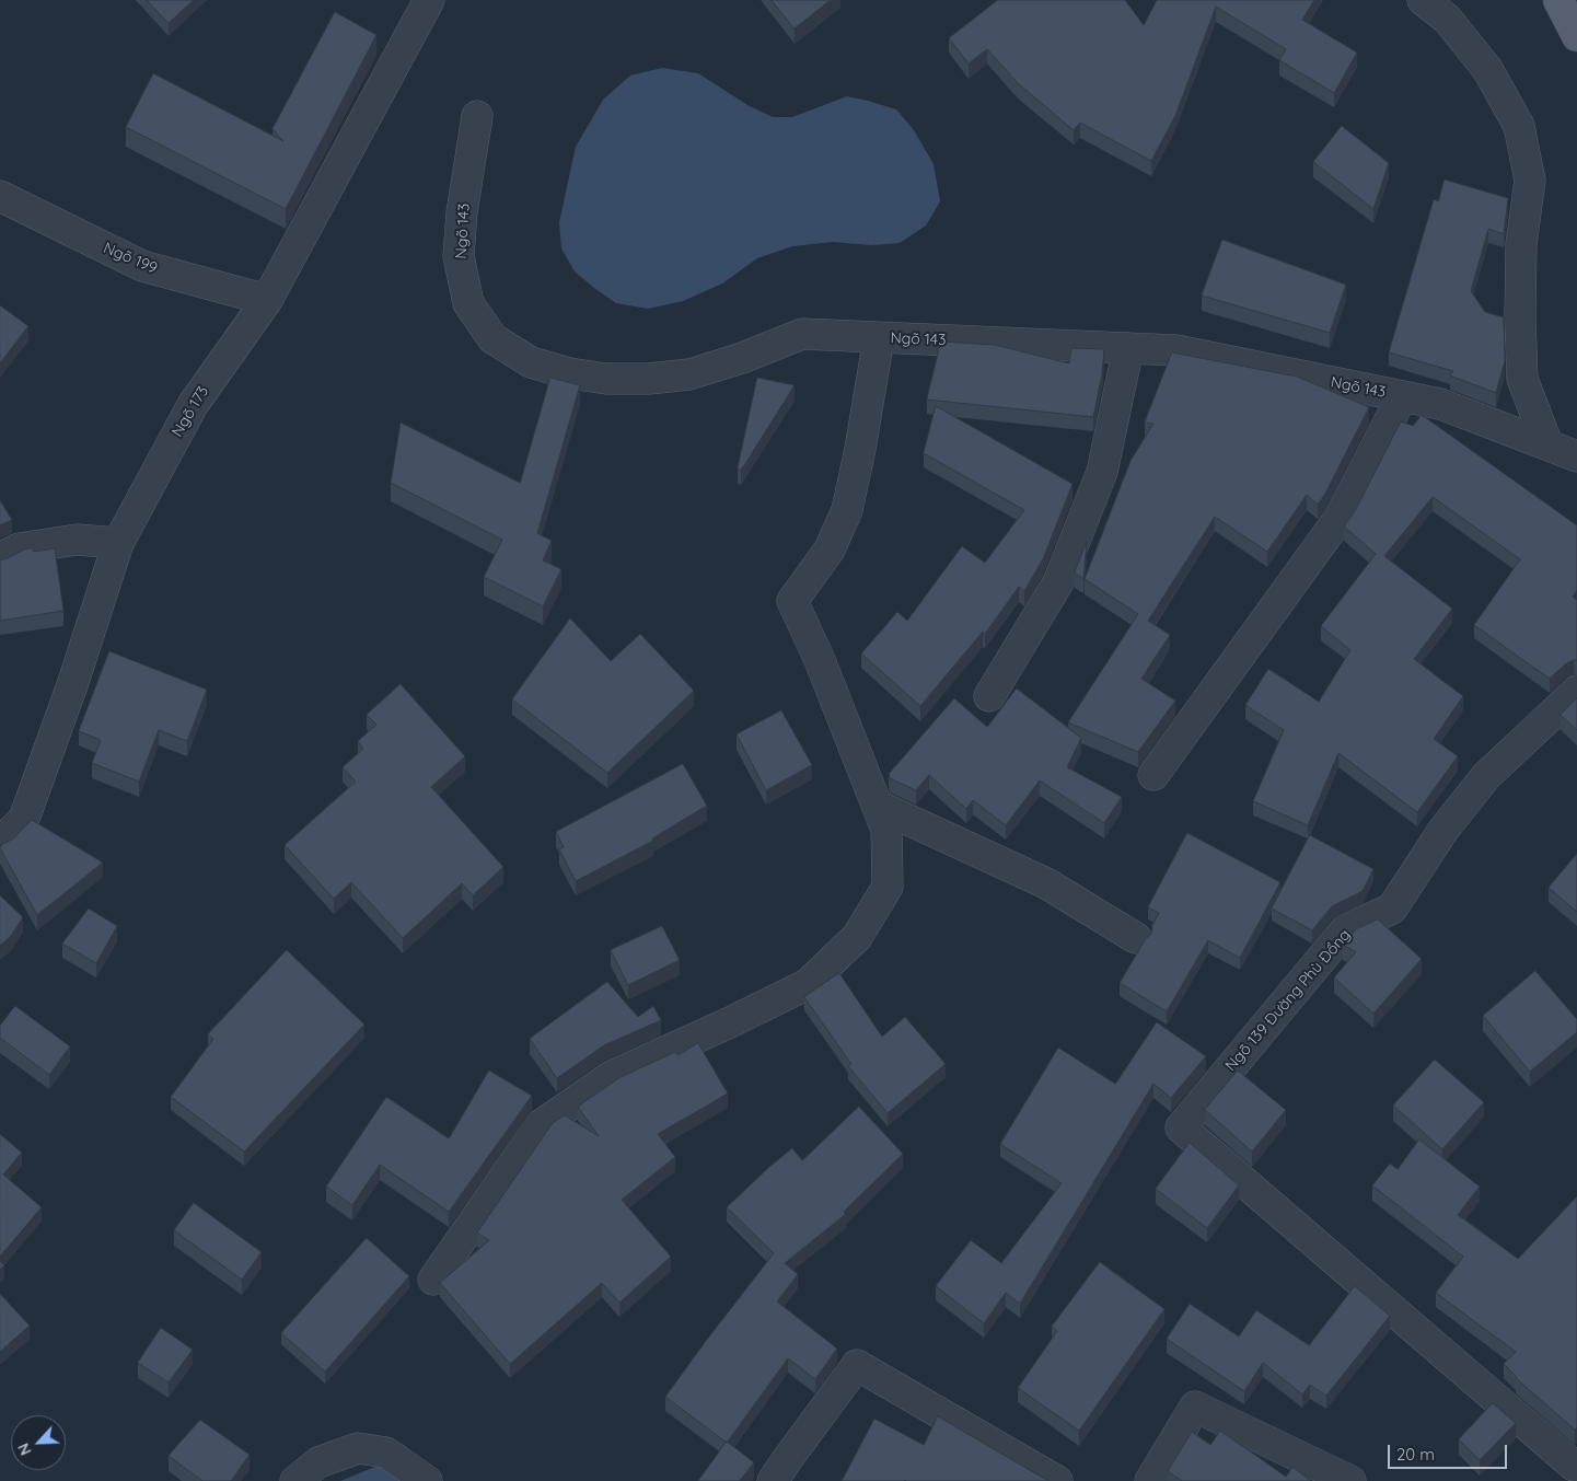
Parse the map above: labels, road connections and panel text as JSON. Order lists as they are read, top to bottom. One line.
{"streets":{"street":["Ngõ 143","Ngõ 199","Ngõ 173","Ngõ 139 Đường Phù Đổng"]},"crossings":[["Ngõ 199","Ngõ 173"]],"scale_bar":"20 m","north":"bottom left"}
